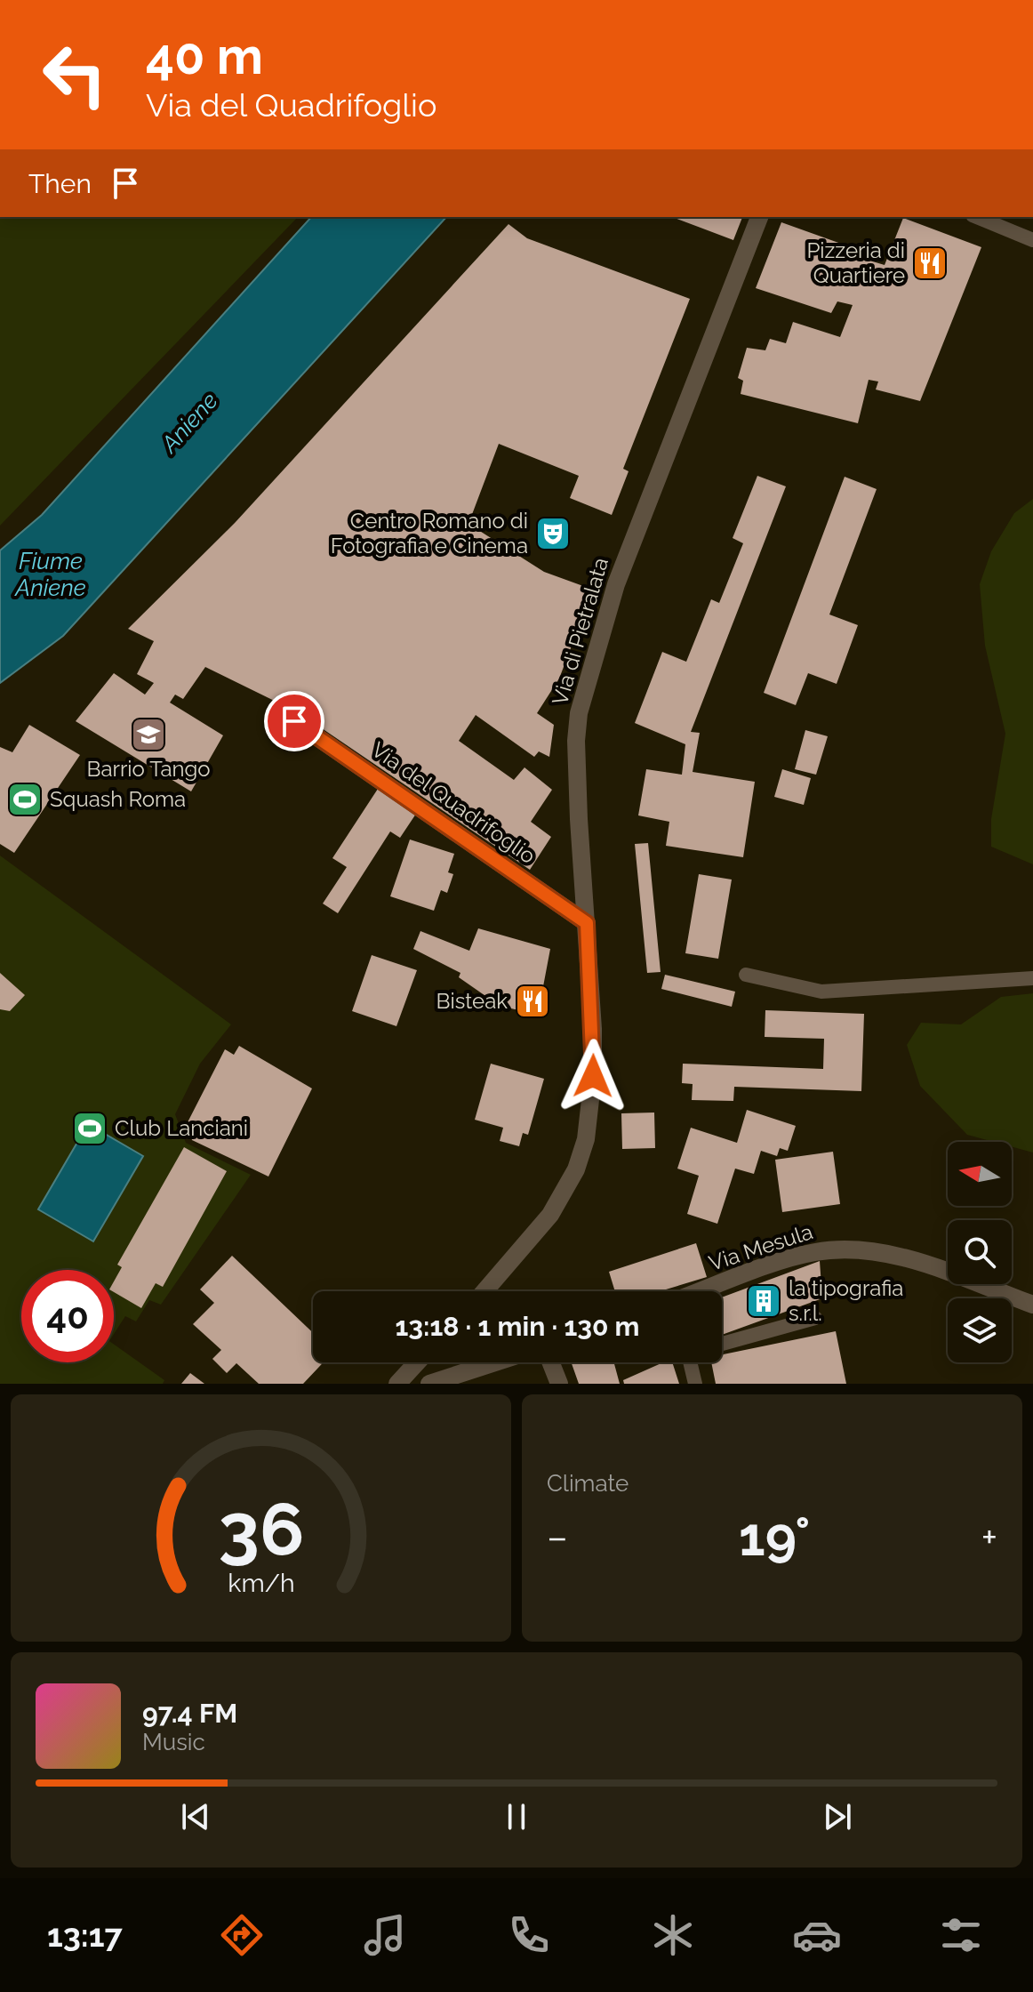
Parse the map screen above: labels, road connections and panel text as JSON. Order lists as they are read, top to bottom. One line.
{"streets":{"street":["Via di Pietralata","Via del Quadrifoglio","Via Mesula"]},"crossings":[["Via di Pietralata","Via del Quadrifoglio"]],"water":["Aniene","Fiume Aniene"],"places":{"restaurant":["Pizzeria di Quartiere","Bisteak"],"theatre":["Centro Romano di Fotografia e Cinema"],"school or university":["Barrio Tango"],"sports":["Squash Roma","Club Lanciani"],"building":["la tipografia s.r.l."]},"north":"left","page":{"turn":["40 m","Via del Quadrifoglio"],"then":"Then","limit":"40","trip":"13:18 · 1 min · 130 m","tile":"Climate","heat":["−","19°","+"],"song":["97.4 FM","Music"],"tabs":"13:17","gauge":["36","km/h"]}}
